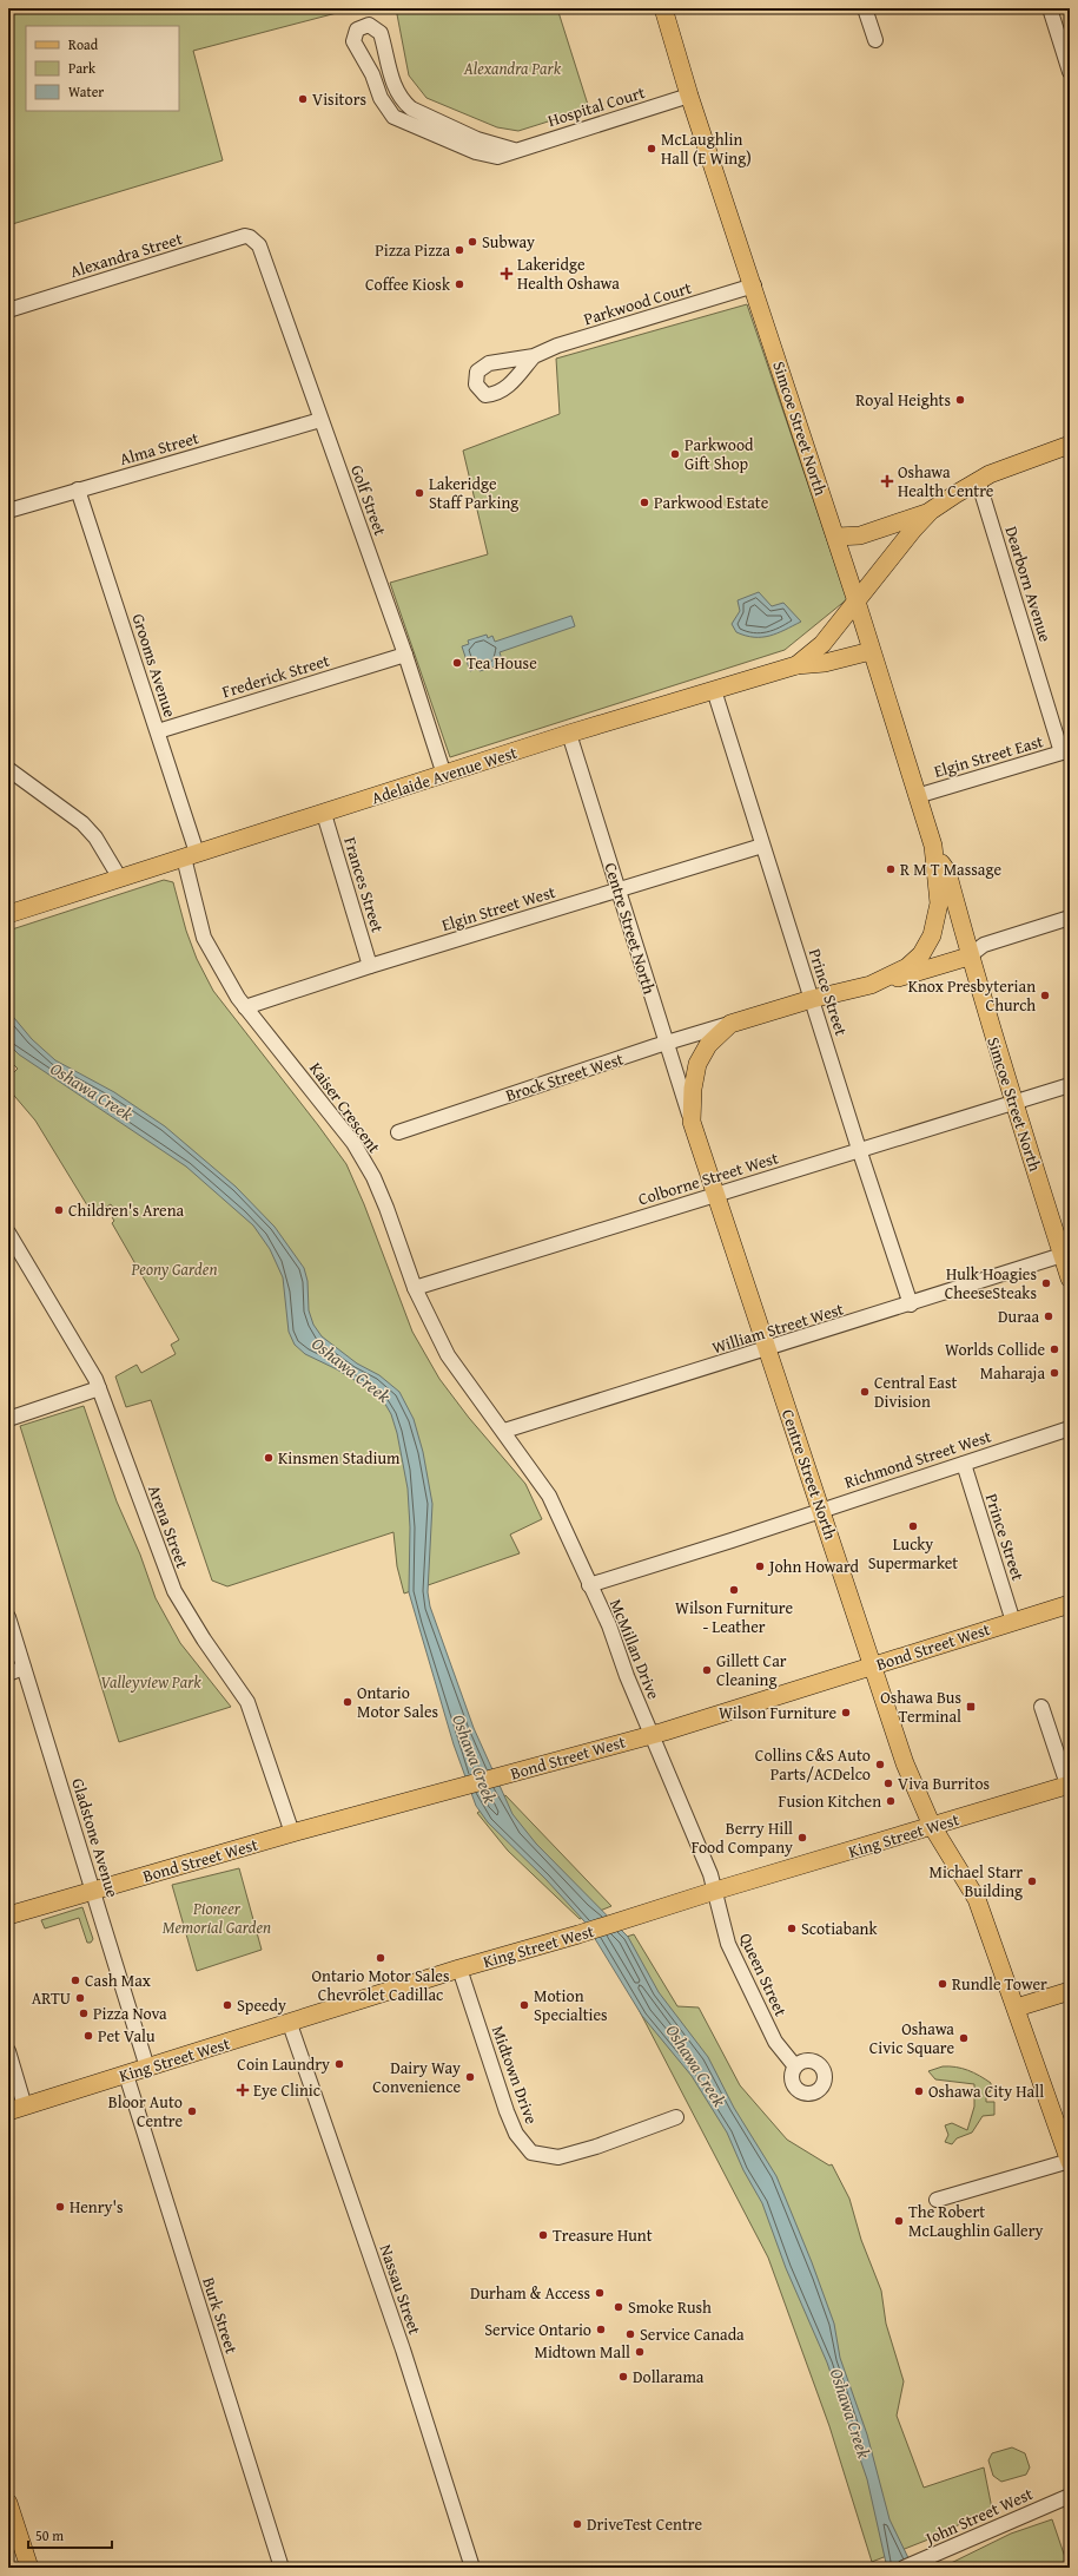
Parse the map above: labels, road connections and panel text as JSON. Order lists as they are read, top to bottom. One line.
{"streets":{"main road":["Simcoe Street North","Adelaide Avenue West","Centre Street North","Brock Street West","Bond Street West","King Street West"],"street":["Hospital Court","Alexandra Street","Parkwood Court","Alma Street","Golf Street","Dearborn Avenue","Grooms Avenue","Frederick Street","Elgin Street East","Frances Street","Elgin Street West","Prince Street","Kaiser Crescent","Colborne Street West","William Street West","Richmond Street West","Arena Street","McMillan Drive","Gladstone Avenue","Queen Street","Midtown Drive","Nassau Street","Burk Street","John Street West"]},"crossings":[["Hospital Court","Simcoe Street North"],["Alexandra Street","Golf Street"],["Parkwood Court","Simcoe Street North"],["Simcoe Street North","Elgin Street East"],["Simcoe Street North","Adelaide Avenue West"],["Simcoe Street North","Brock Street West"],["Simcoe Street North","Colborne Street West"],["Simcoe Street North","William Street West"],["Alma Street","Golf Street"],["Alma Street","Grooms Avenue"],["Golf Street","Frederick Street"],["Golf Street","Adelaide Avenue West"],["Dearborn Avenue","Elgin Street East"],["Grooms Avenue","Frederick Street"],["Grooms Avenue","Adelaide Avenue West"],["Grooms Avenue","Kaiser Crescent"],["Adelaide Avenue West","Frances Street"],["Adelaide Avenue West","Centre Street North"],["Adelaide Avenue West","Prince Street"],["Adelaide Avenue West","Kaiser Crescent"],["Frances Street","Elgin Street West"],["Elgin Street West","Centre Street North"],["Elgin Street West","Prince Street"],["Elgin Street West","Kaiser Crescent"],["Centre Street North","Brock Street West"],["Centre Street North","Colborne Street West"],["Centre Street North","William Street West"],["Centre Street North","Richmond Street West"],["Centre Street North","Bond Street West"],["Centre Street North","King Street West"],["Prince Street","Brock Street West"],["Prince Street","Colborne Street West"],["Prince Street","William Street West"],["Prince Street","Richmond Street West"],["Prince Street","Bond Street West"],["Kaiser Crescent","Colborne Street West"],["Kaiser Crescent","William Street West"],["Kaiser Crescent","McMillan Drive"],["William Street West","McMillan Drive"],["Richmond Street West","McMillan Drive"],["Arena Street","Bond Street West"],["Bond Street West","McMillan Drive"],["Bond Street West","Gladstone Avenue"],["McMillan Drive","King Street West"],["McMillan Drive","Queen Street"],["King Street West","Gladstone Avenue"],["King Street West","Queen Street"],["King Street West","Midtown Drive"],["King Street West","Nassau Street"],["King Street West","Burk Street"]],"water":["Oshawa Creek"],"parks":["Alexandra Park","Peony Garden","Valleyview Park","Pioneer Memorial Garden"],"places":{"other":["Visitors","McLaughlin Hall (E Wing)","Subway","Pizza Pizza","Coffee Kiosk","Royal Heights","Parkwood Gift Shop","Lakeridge Staff Parking","Parkwood Estate","Tea House","R M T Massage","Knox Presbyterian Church","Children's Arena","Hulk Hoagies CheeseSteaks","Duraa","Worlds Collide","Maharaja","Central East Division","Kinsmen Stadium","Lucky Supermarket","John Howard","Wilson Furniture - Leather","Gillett Car Cleaning","Ontario Motor Sales","Wilson Furniture","Collins C&S Auto Parts/ACDelco","Viva Burritos","Fusion Kitchen","Berry Hill Food Company","Michael Starr Building","Scotiabank","Ontario Motor Sales Chevrolet Cadillac","Cash Max","Rundle Tower","ARTU","Speedy","Motion Specialties","Pizza Nova","Pet Valu","Oshawa Civic Square","Coin Laundry","Dairy Way Convenience","Oshawa City Hall","Bloor Auto Centre","Henry's","The Robert McLaughlin Gallery","Treasure Hunt","Durham & Access","Smoke Rush","Service Ontario","Service Canada","Midtown Mall","Dollarama","DriveTest Centre"],"health":["Lakeridge Health Oshawa","Oshawa Health Centre","Eye Clinic"],"transit":["Oshawa Bus Terminal"]},"legend":["Road","Park","Water"],"scale_bar":"50 m"}
